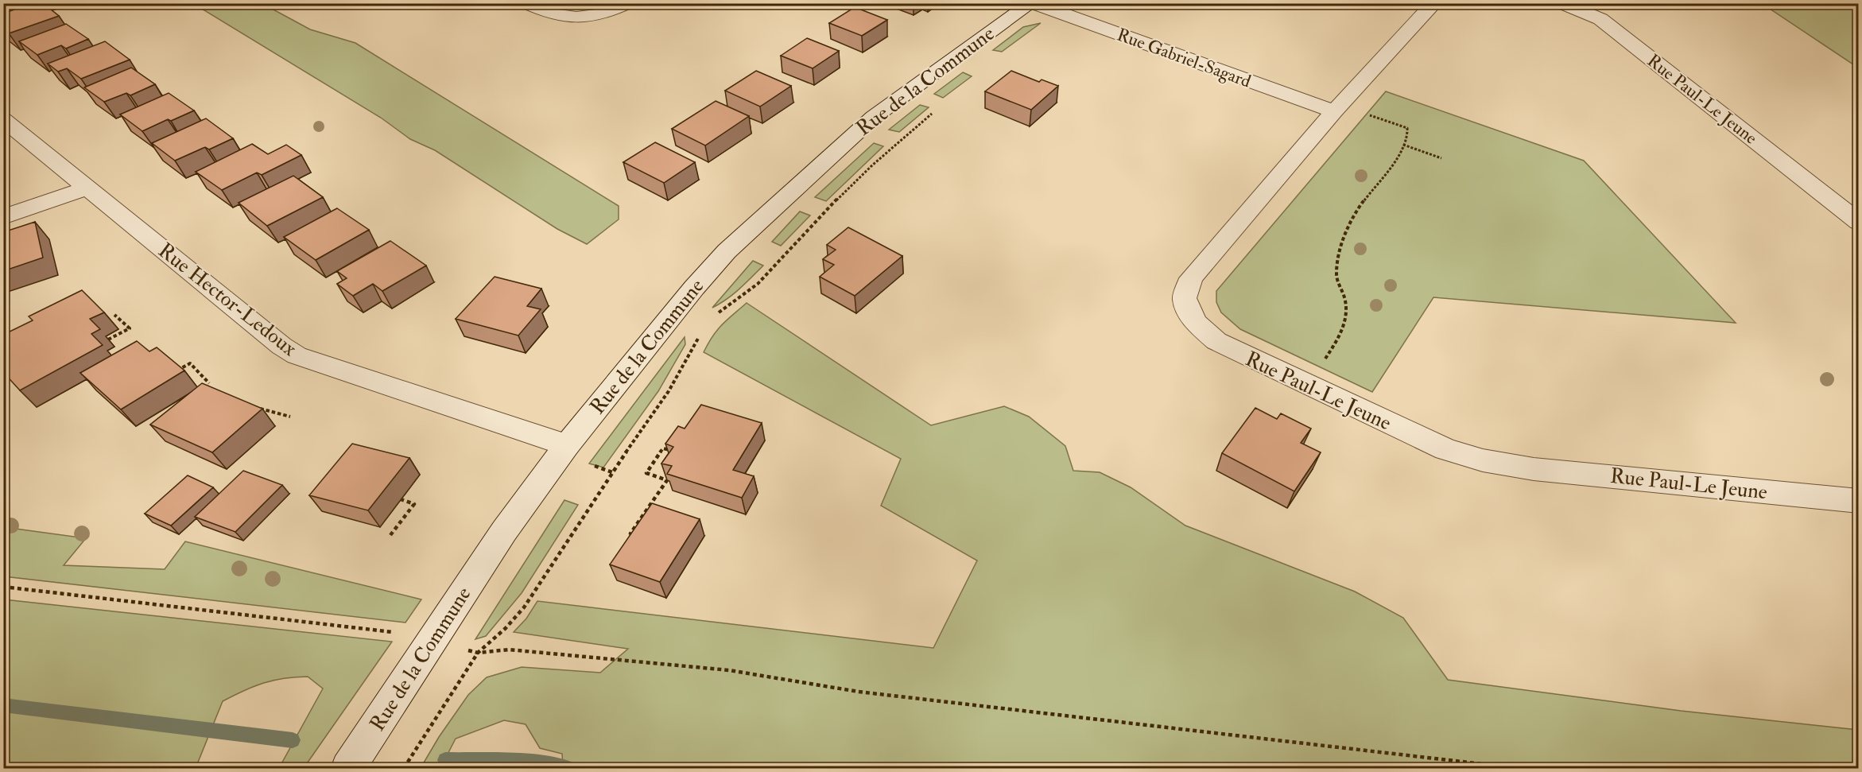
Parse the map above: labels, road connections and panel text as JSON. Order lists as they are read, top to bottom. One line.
{"streets":{"street":["Rue Gabriel-Sagard","Rue de la Commune","Rue Paul-Le Jeune","Rue Hector-Ledoux"]},"crossings":[["Rue Gabriel-Sagard","Rue de la Commune"],["Rue Gabriel-Sagard","Rue Paul-Le Jeune"],["Rue de la Commune","Rue Hector-Ledoux"]]}
